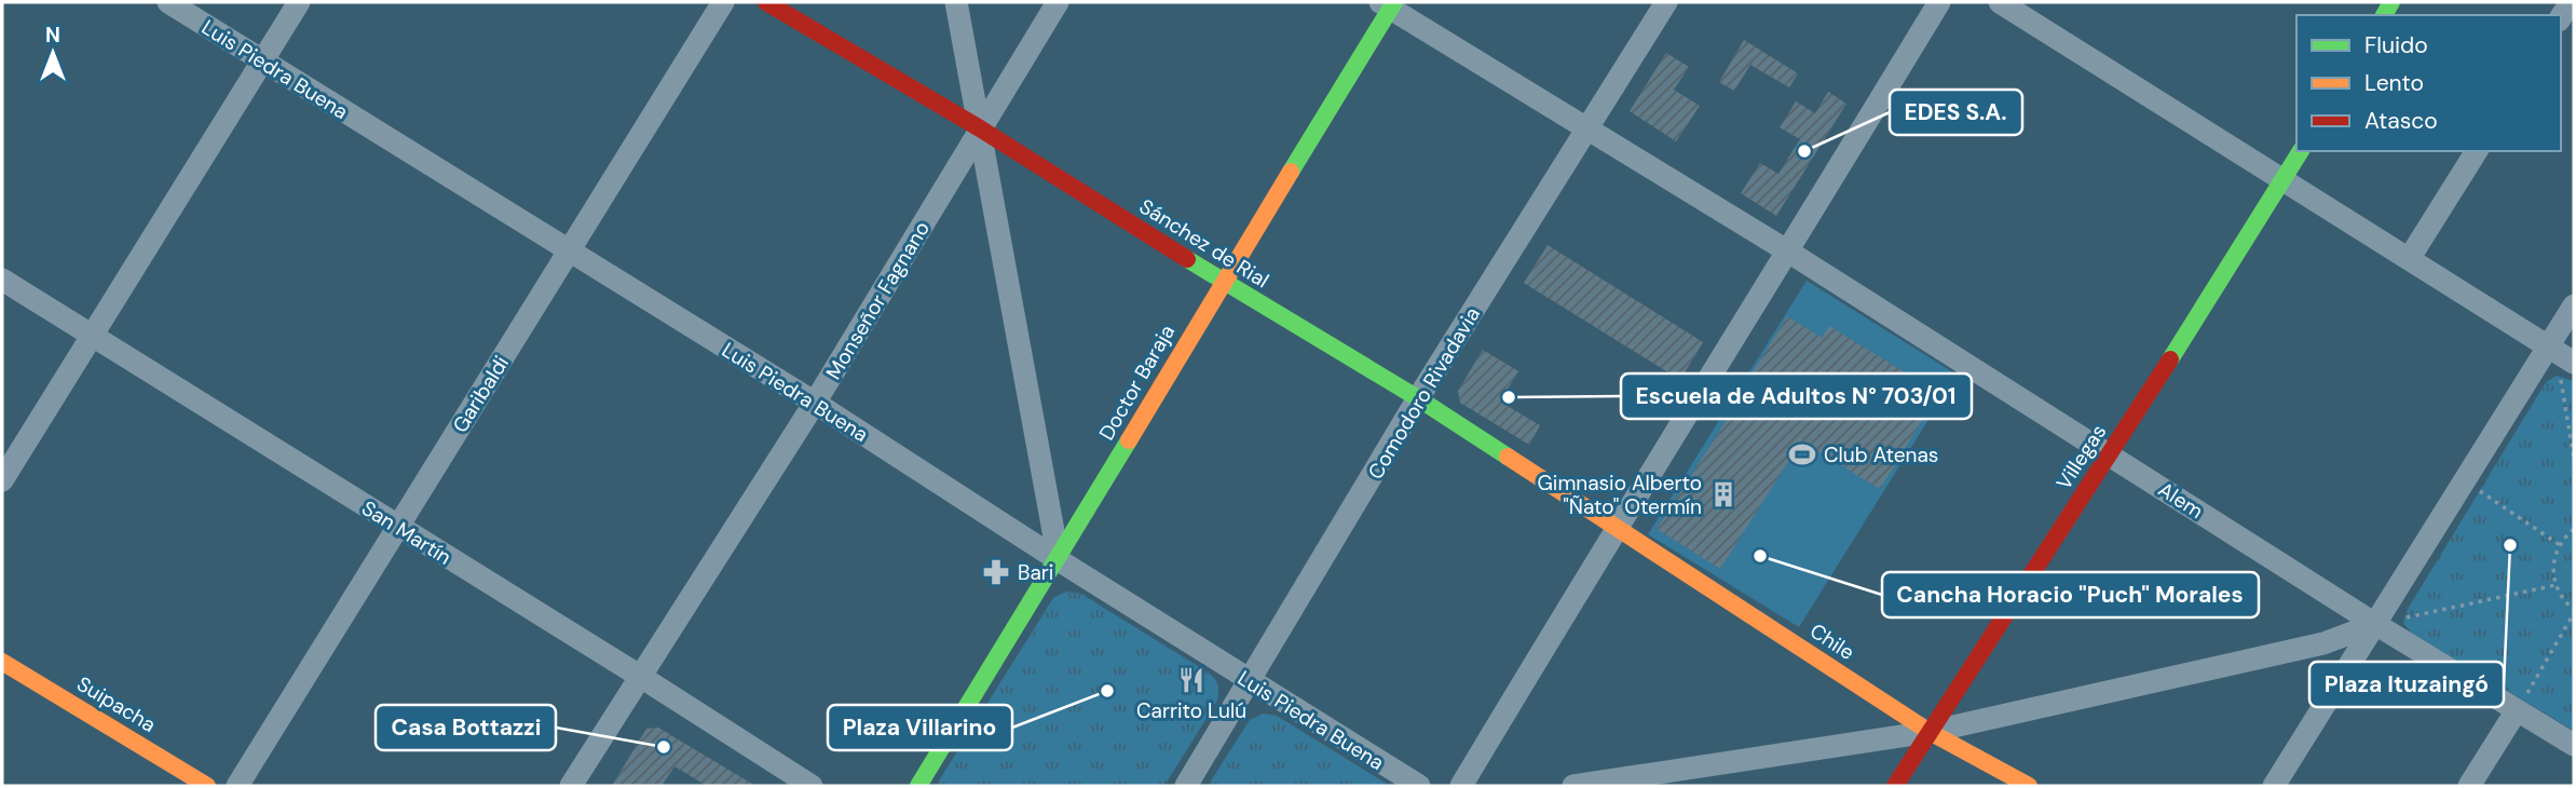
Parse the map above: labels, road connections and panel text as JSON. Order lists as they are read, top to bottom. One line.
{"streets":{"street":["Luis Piedra Buena","Sánchez de Rial","Monseñor Fagnano","Doctor Baraja","Comodoro Rivadavia","Garibaldi","Villegas","Alem","San Martín","Chile","Suipacha"]},"crossings":[["Luis Piedra Buena","Monseñor Fagnano"],["Luis Piedra Buena","Doctor Baraja"],["Luis Piedra Buena","Comodoro Rivadavia"],["Luis Piedra Buena","Garibaldi"],["Sánchez de Rial","Monseñor Fagnano"],["Sánchez de Rial","Doctor Baraja"],["Sánchez de Rial","Comodoro Rivadavia"],["Sánchez de Rial","Chile"],["Monseñor Fagnano","San Martín"],["Doctor Baraja","Alem"],["Comodoro Rivadavia","Alem"],["Garibaldi","San Martín"],["Villegas","Alem"],["Villegas","Chile"]],"places":{"other":["EDES S.A.","Escuela de Adultos N° 703/01","Plaza Ituzaingó","Cancha Horacio \"Puch\" Morales","Plaza Villarino","Casa Bottazzi"],"sports":["Club Atenas"],"building":["Gimnasio Alberto \"Ñato\" Otermín"],"pharmacy":["Bari"],"restaurant":["Carrito Lulú"]},"legend":["Fluido","Lento","Atasco"],"north":"top"}
